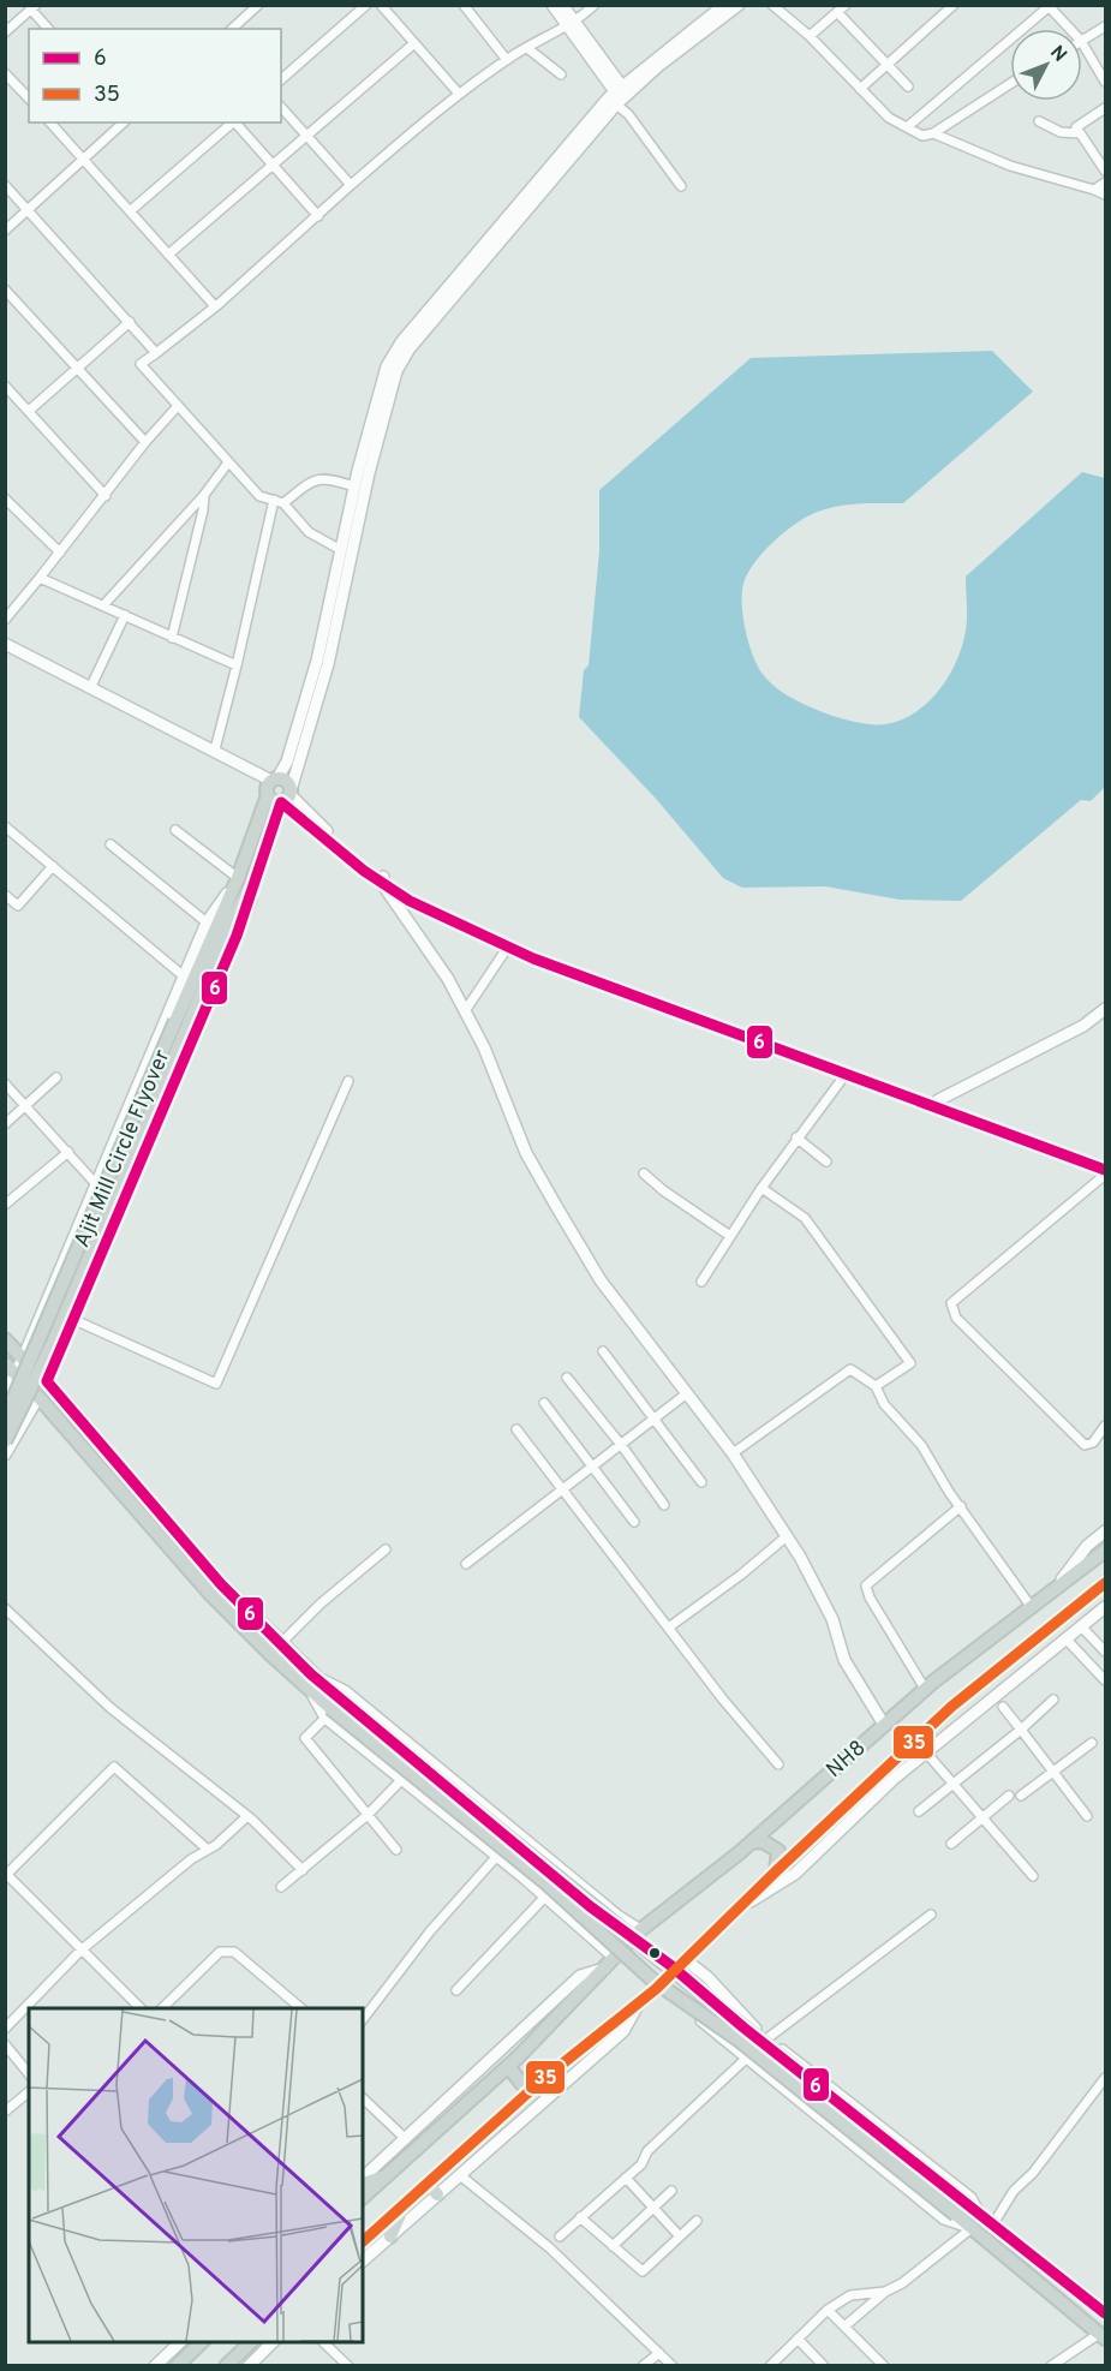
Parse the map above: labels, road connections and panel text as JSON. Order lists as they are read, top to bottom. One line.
{"streets":{"main road":["Ajit Mill Circle Flyover","NH8"]},"lines":["transit line 6","transit line 35"],"legend":["6","35"],"north":"top right"}
